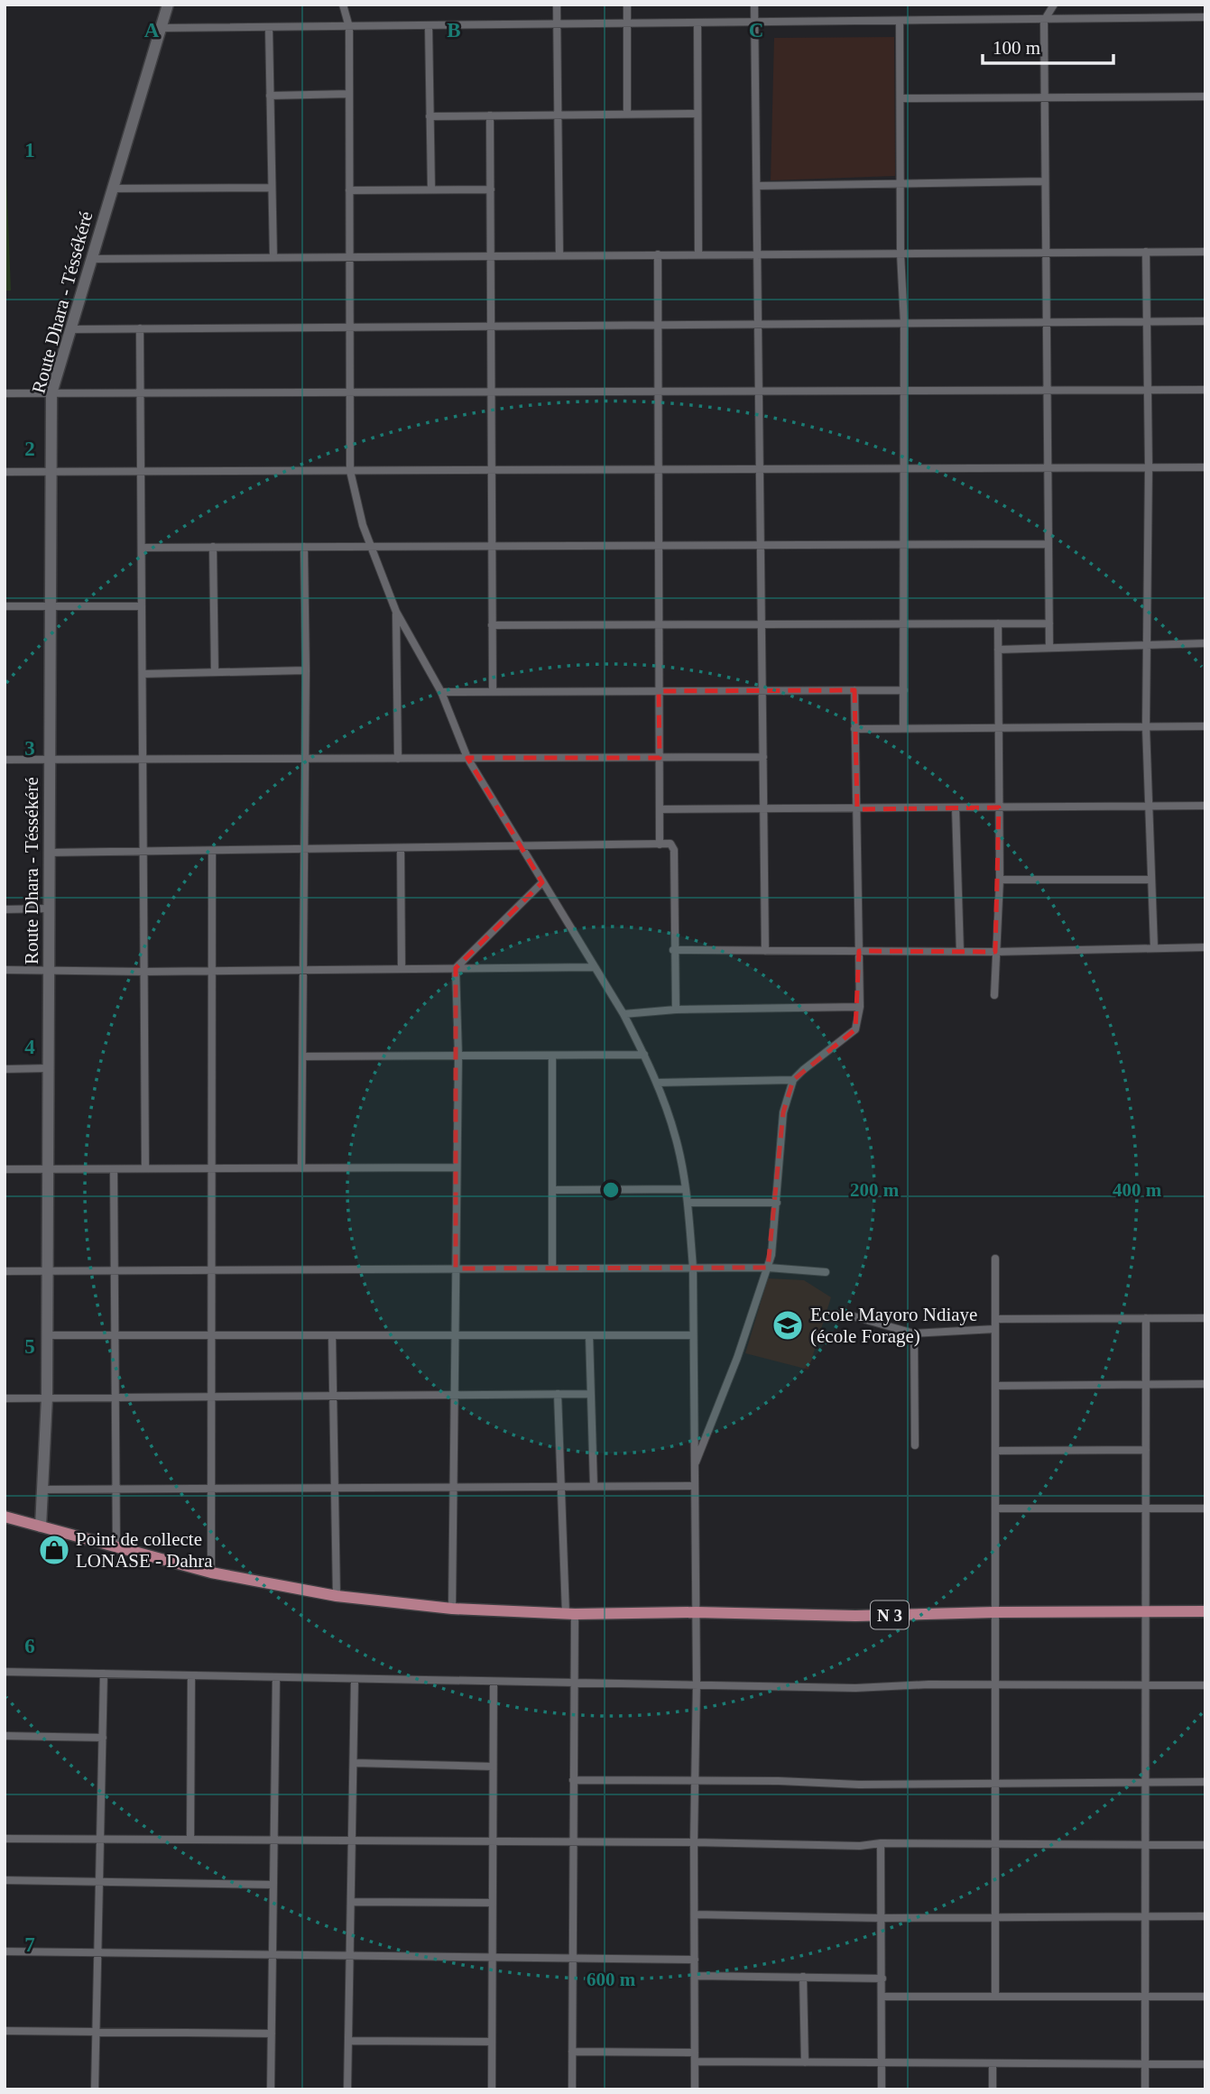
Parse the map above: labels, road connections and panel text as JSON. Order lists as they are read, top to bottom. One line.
{"streets":{"main road":["N 3"],"street":["Route Dhara - Téssékéré"]},"crossings":[["Route Dhara - Téssékéré","N 3"]],"places":{"school or university":["Ecole Mayoro Ndiaye (école Forage)"],"shop":["Point de collecte LONASE - Dahra"]},"scale_bar":"100 m","grid":{"columns":["A","B","C"],"rows":["1","2","3","4","5","6","7"]},"rings":["200 m","400 m","600 m"]}
